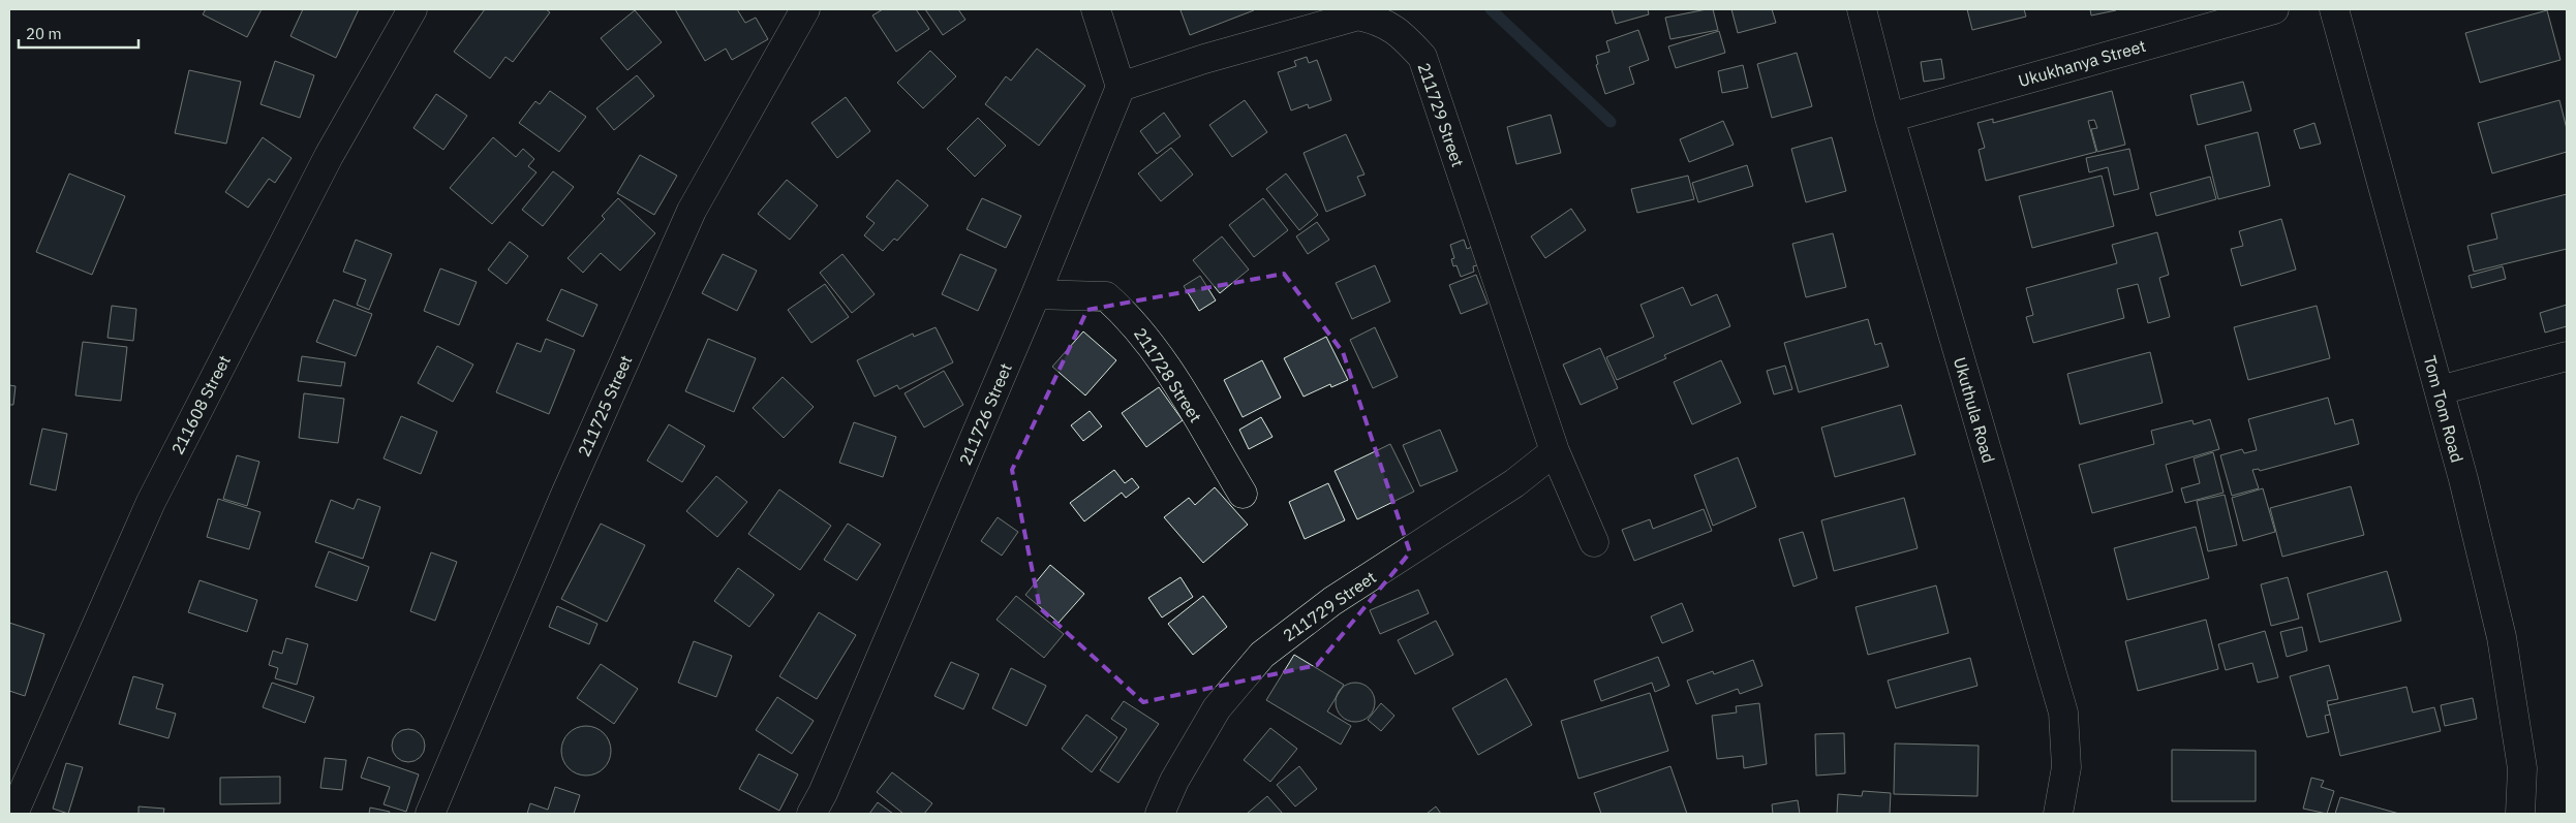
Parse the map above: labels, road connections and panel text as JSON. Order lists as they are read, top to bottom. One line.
{"streets":{"street":["Ukukhanya Street","211729 Street","211728 Street","211608 Street","211725 Street","Tom Tom Road","Ukuthula Road","211726 Street"]},"crossings":[["Ukukhanya Street","Ukuthula Road"],["211729 Street","211726 Street"],["211728 Street","211726 Street"]],"scale_bar":"20 m"}
